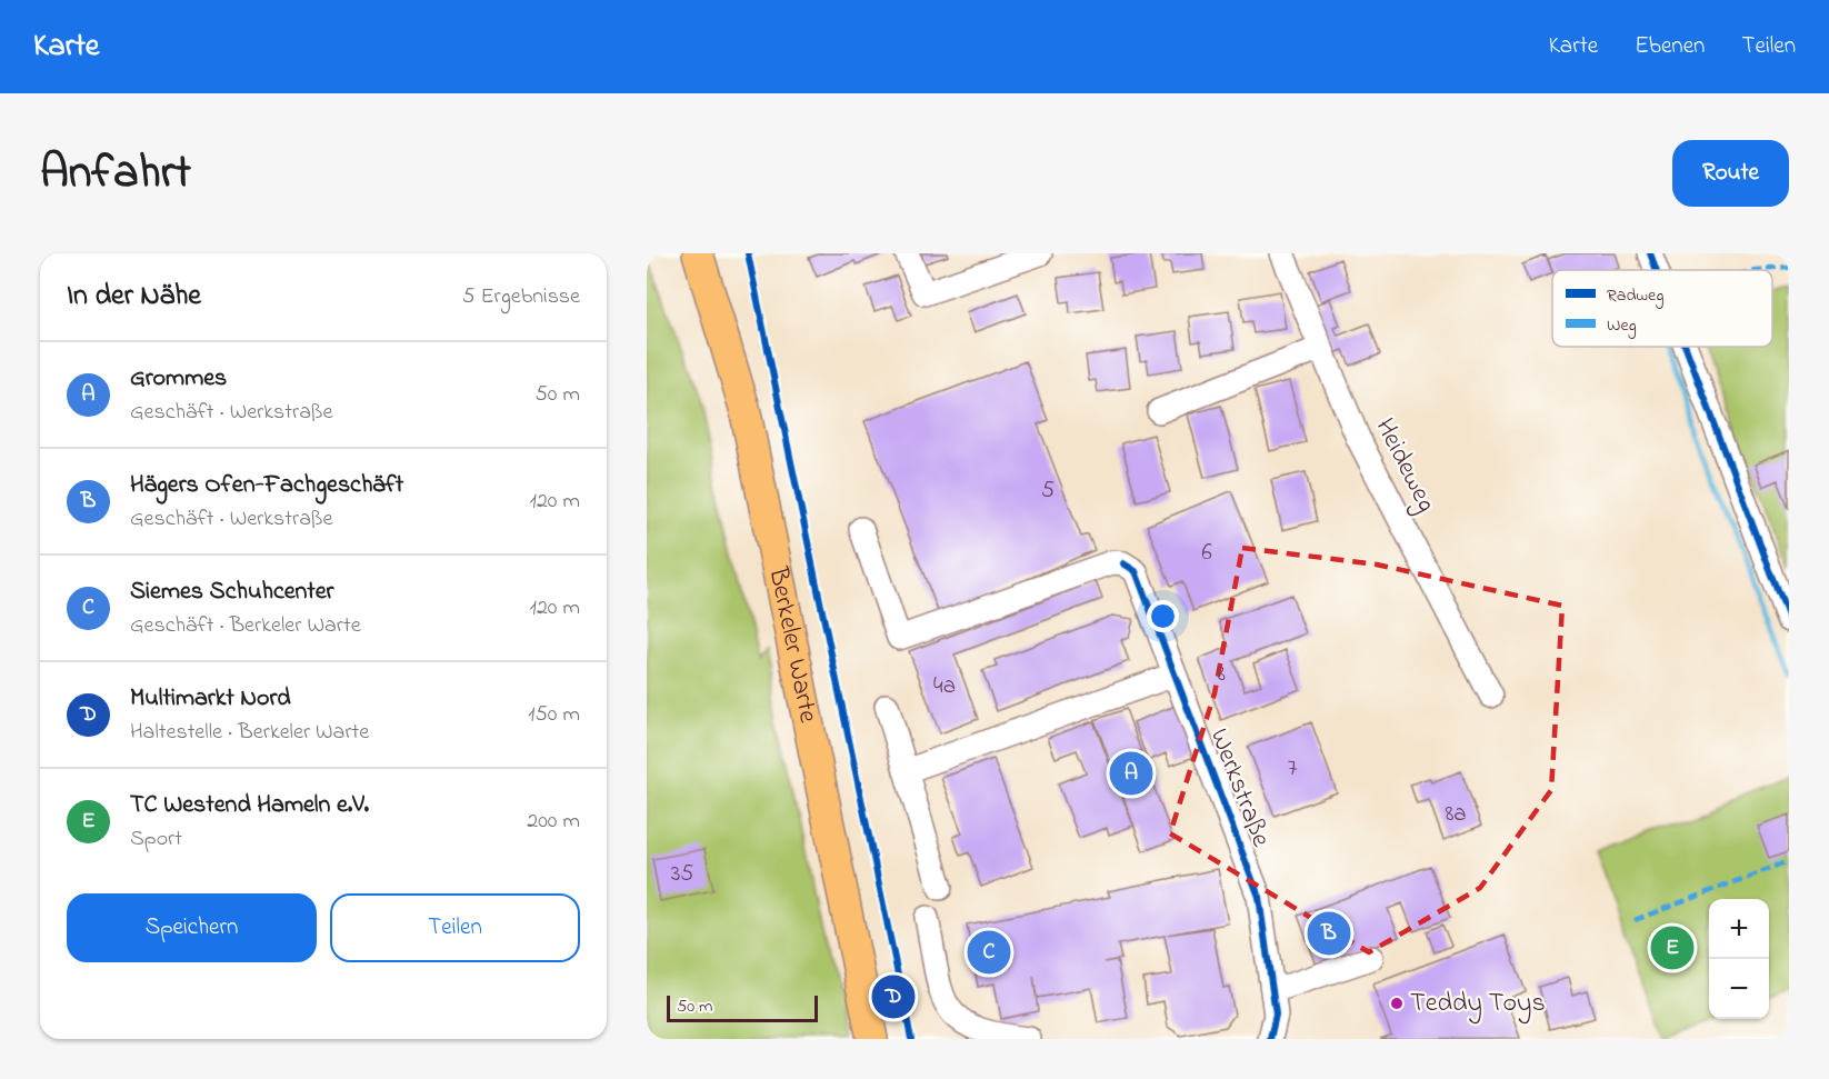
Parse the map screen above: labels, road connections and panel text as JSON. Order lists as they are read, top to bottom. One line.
{"streets":{"main road":["Berkeler Warte"],"street":["Heideweg","Werkstraße"]},"places":["Teddy Toys"],"house_numbers":["5","6","8","4a","7","8a","35"],"legend":["Radweg","Weg"],"scale_bar":"50 m","page":{"header":"Karte","nav":["Karte","Ebenen","Teilen"],"title":"Anfahrt","buttons":["Route",["Speichern","Teilen"]],"heading":["In der Nähe","5 Ergebnisse"],"list":[{"mark":"A","name":"Grommes","note":"Geschäft · Werkstraße","value":"50 m"},{"mark":"B","name":"Hägers Ofen-Fachgeschäft","note":"Geschäft · Werkstraße","value":"120 m"},{"mark":"C","name":"Siemes Schuhcenter","note":"Geschäft · Berkeler Warte","value":"120 m"},{"mark":"D","name":"Multimarkt Nord","note":"Haltestelle · Berkeler Warte","value":"150 m"},{"mark":"E","name":"TC Westend Hameln e.V.","note":"Sport","value":"200 m"}],"pins":["A","B","E","C","D"],"map_buttons":["+","−"],"scale":"50 m"}}
